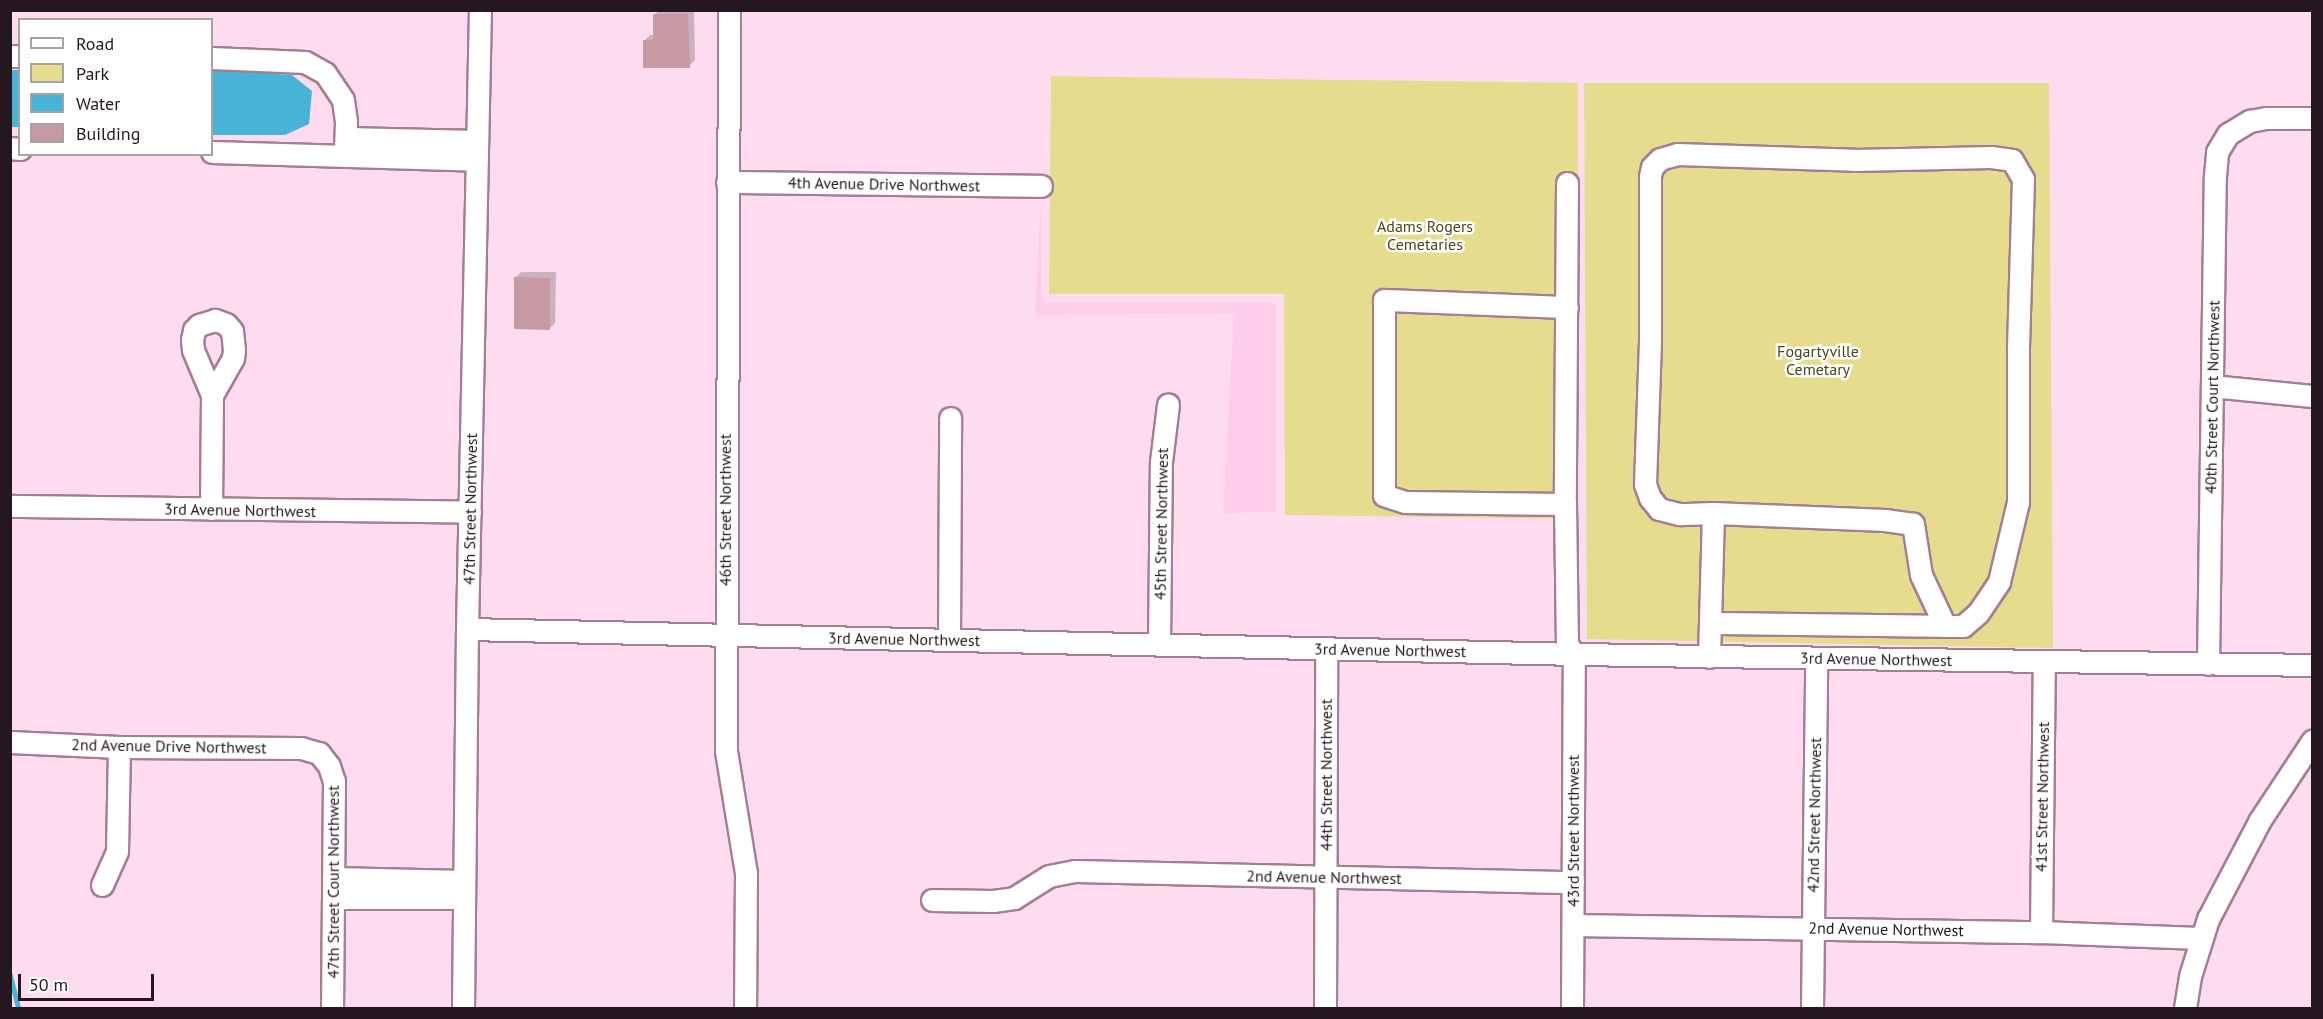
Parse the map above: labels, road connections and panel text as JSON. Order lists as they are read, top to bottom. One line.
{"streets":{"street":["4th Avenue Drive Northwest","40th Street Court Northwest","47th Street Northwest","3rd Avenue Northwest","46th Street Northwest","45th Street Northwest","2nd Avenue Drive Northwest","44th Street Northwest","41st Street Northwest","42nd Street Northwest","43rd Street Northwest","2nd Avenue Northwest","47th Street Court Northwest"]},"crossings":[["4th Avenue Drive Northwest","46th Street Northwest"],["40th Street Court Northwest","3rd Avenue Northwest"],["47th Street Northwest","3rd Avenue Northwest"],["3rd Avenue Northwest","46th Street Northwest"],["3rd Avenue Northwest","45th Street Northwest"],["3rd Avenue Northwest","44th Street Northwest"],["3rd Avenue Northwest","41st Street Northwest"],["3rd Avenue Northwest","42nd Street Northwest"],["3rd Avenue Northwest","43rd Street Northwest"],["2nd Avenue Drive Northwest","47th Street Court Northwest"],["44th Street Northwest","2nd Avenue Northwest"],["41st Street Northwest","2nd Avenue Northwest"],["42nd Street Northwest","2nd Avenue Northwest"],["43rd Street Northwest","2nd Avenue Northwest"]],"parks":["Adams Rogers Cemetaries","Fogartyville Cemetary"],"legend":["Road","Park","Water","Building"],"scale_bar":"50 m"}
